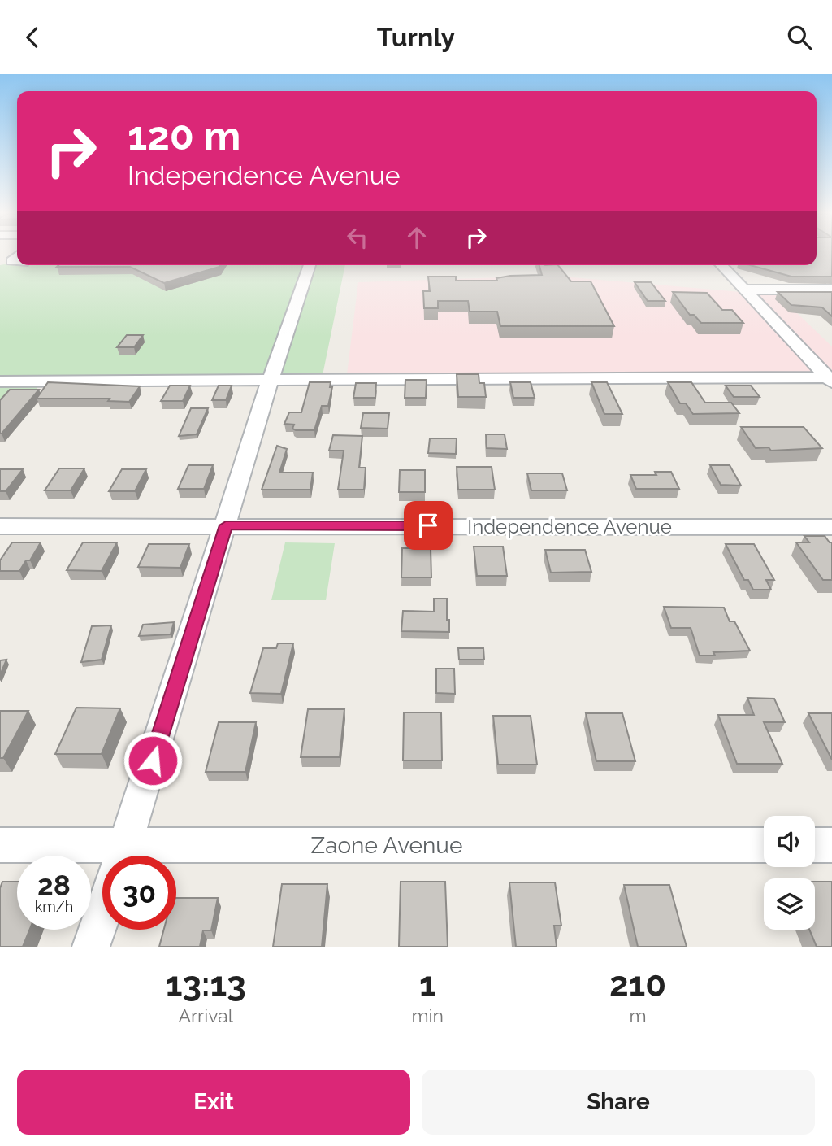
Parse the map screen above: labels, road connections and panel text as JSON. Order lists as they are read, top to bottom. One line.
{"streets":{"street":["Independence Avenue","Zaone Avenue"]},"page":{"header":"Turnly","turn":["120 m","Independence Avenue"],"speed":"28 km/h","limit":"30","eta":["13:13","Arrival","1","min","210","m"],"buttons":["Exit","Share"]}}
